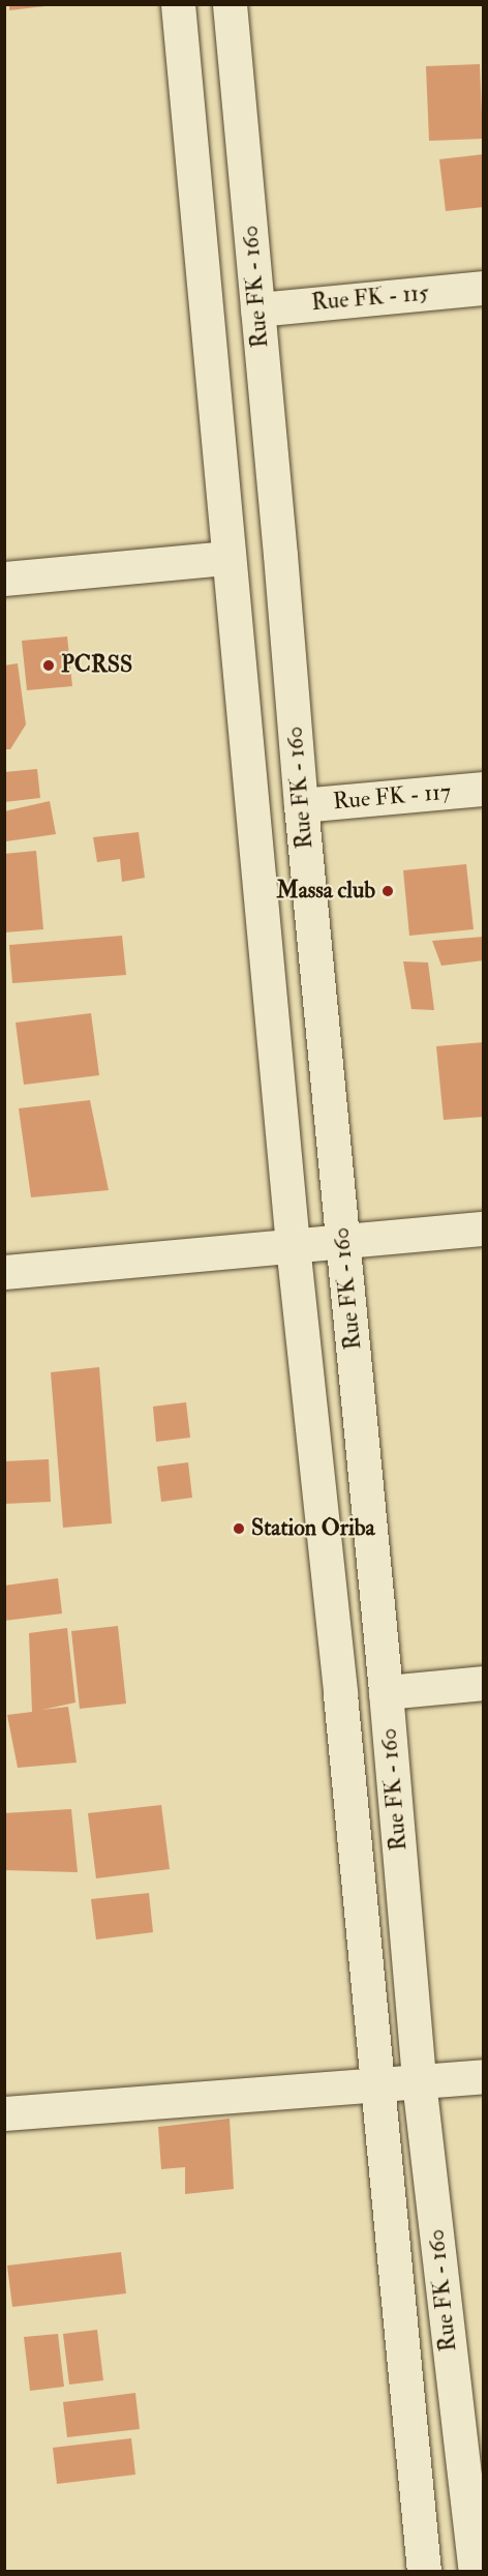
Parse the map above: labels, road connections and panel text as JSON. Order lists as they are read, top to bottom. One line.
{"streets":{"main road":["Rue FK - 160","Rue FK - 115","Rue FK - 117"]},"crossings":[["Rue FK - 160","Rue FK - 115"],["Rue FK - 160","Rue FK - 117"]],"places":["PCRSS","Massa club","Station Oriba"]}
